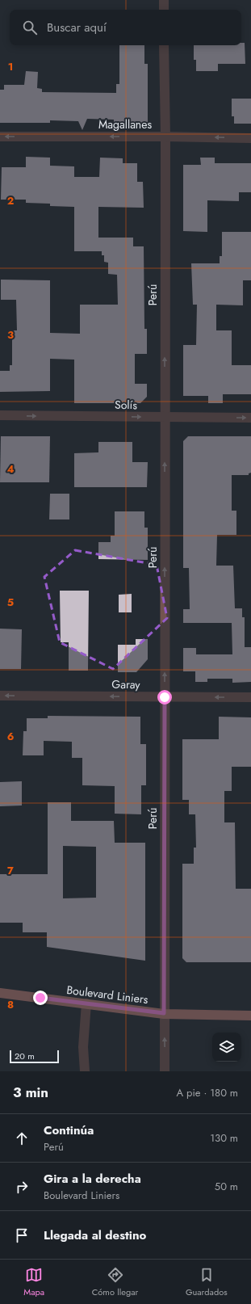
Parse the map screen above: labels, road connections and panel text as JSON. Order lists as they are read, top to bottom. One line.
{"streets":{"main road":["Boulevard Liniers"],"street":["Magallanes","Perú","Solís","Garay"]},"crossings":[["Magallanes","Perú"],["Perú","Solís"],["Perú","Garay"],["Perú","Boulevard Liniers"]],"one_way":["Magallanes","Perú","Solís","Garay"],"scale_bar":"20 m","page":{"search":"Buscar aquí","scale":"20 m","heading":["3 min","A pie · 180 m"],"list":[["Continúa","Perú","130 m"],["Gira a la derecha","Boulevard Liniers","50 m"],"Llegada al destino"],"nav":["Mapa","Cómo llegar","Guardados"]},"grid":{"rows":["1","2","3","4","5","6","7","8"]}}
